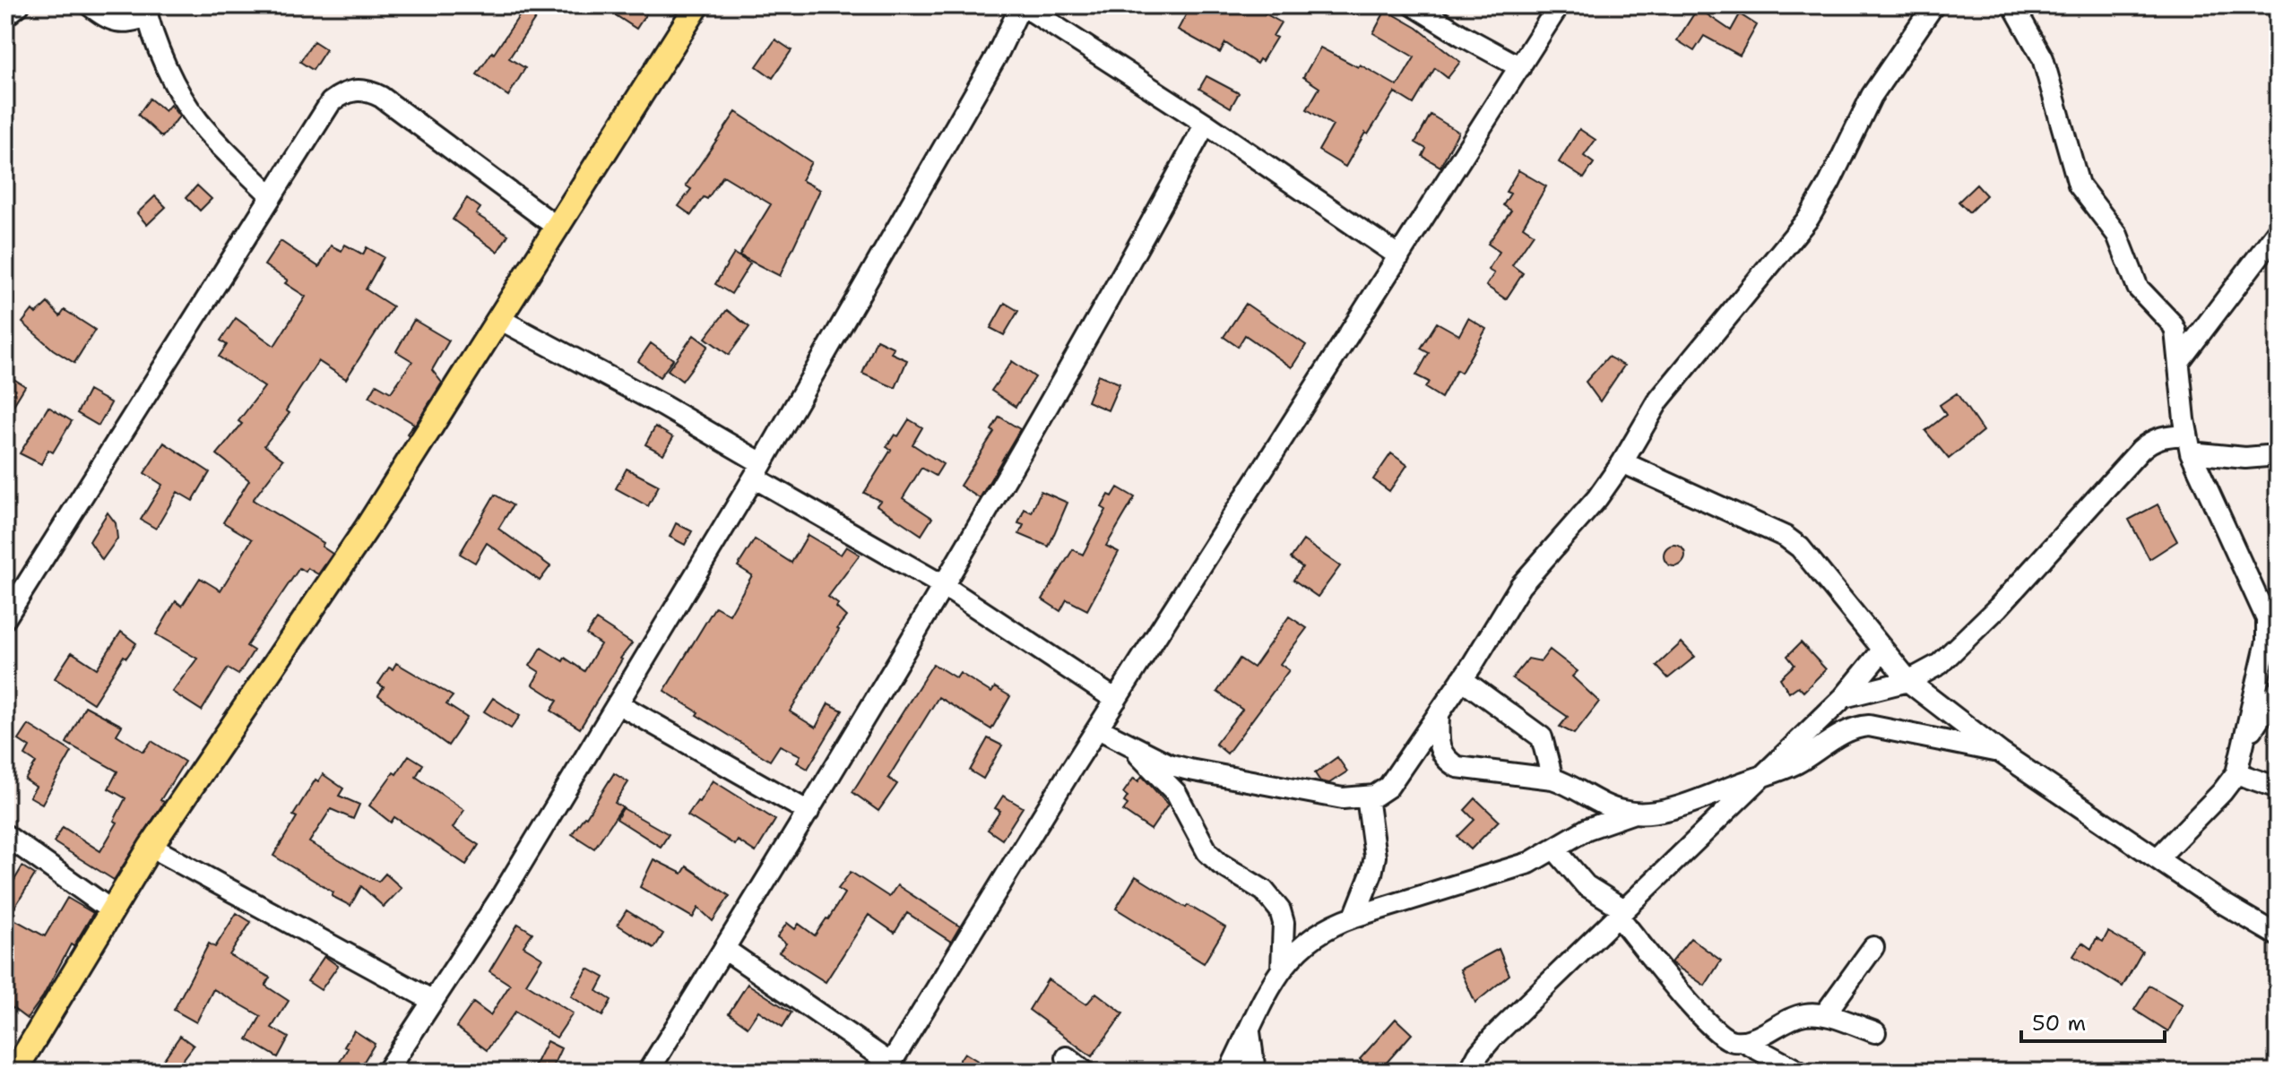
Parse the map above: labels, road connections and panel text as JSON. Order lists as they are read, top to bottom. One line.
{"scale_bar":"50 m"}
